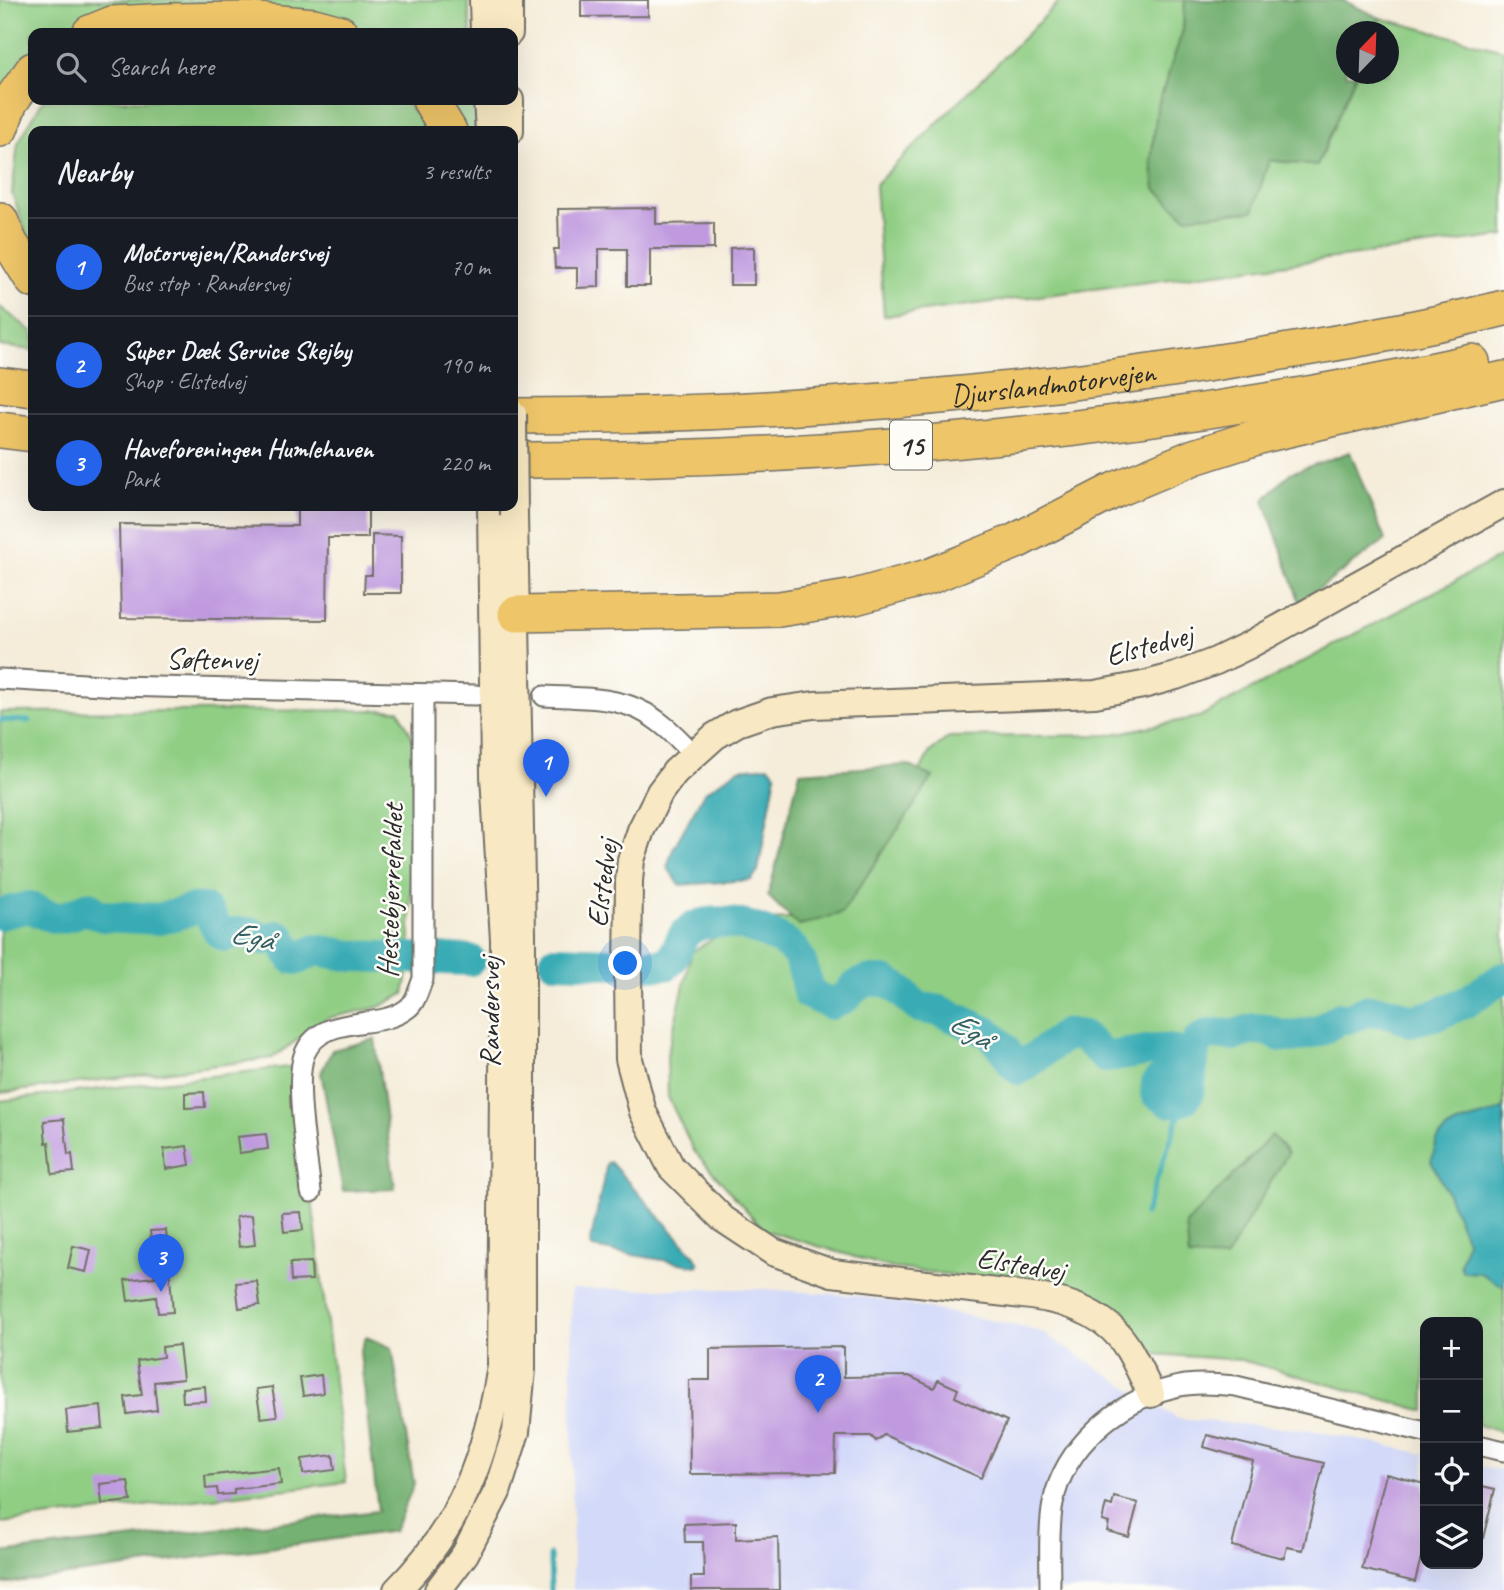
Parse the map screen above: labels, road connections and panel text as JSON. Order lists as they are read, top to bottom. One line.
{"streets":{"highway":["Djurslandmotorvejen","15"],"main road":["Elstedvej","Randersvej"],"street":["Søftenvej","Hestebjerrefaldet"]},"crossings":[["Søftenvej","Hestebjerrefaldet"]],"water":["Egå"],"north":"top right","page":{"search":"Search here","heading":["Nearby","3 results"],"list":[{"mark":"1","name":"Motorvejen/Randersvej","note":"Bus stop · Randersvej","value":"70 m"},{"mark":"2","name":"Super Dæk Service Skejby","note":"Shop · Elstedvej","value":"190 m"},{"mark":"3","name":"Haveforeningen Humlehaven","note":"Park","value":"220 m"}],"pins":["1","3","2"],"map_buttons":["+","−"]}}
